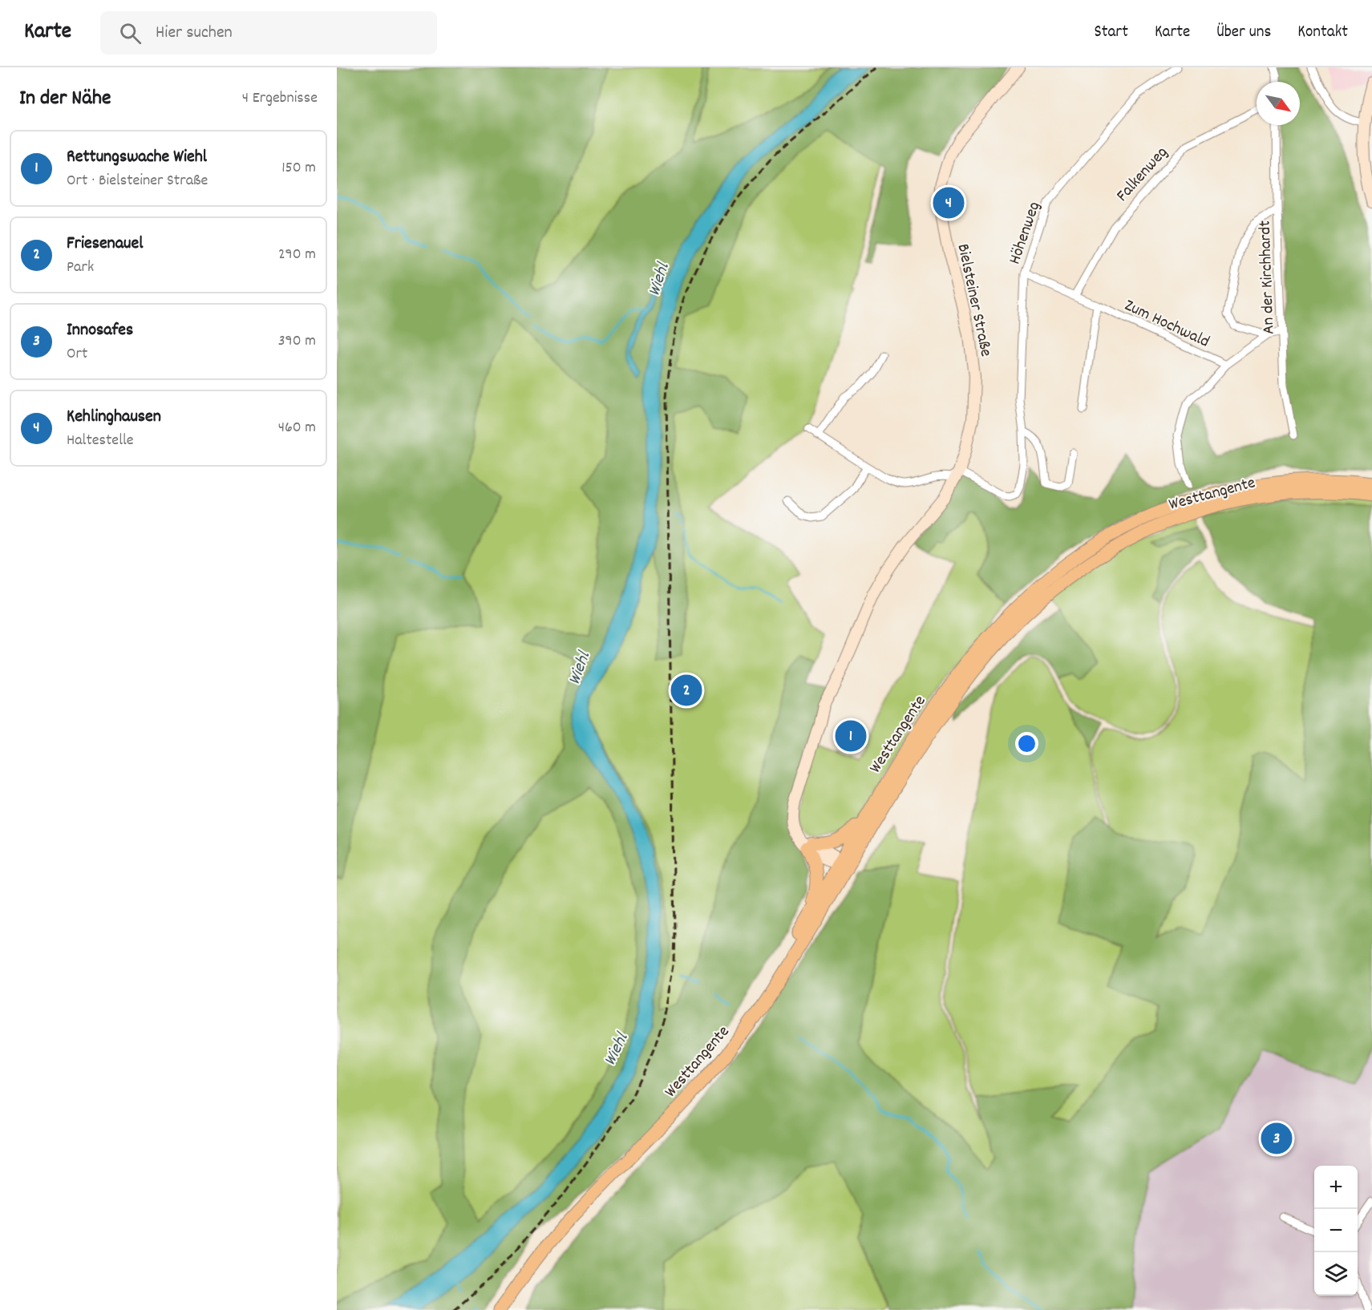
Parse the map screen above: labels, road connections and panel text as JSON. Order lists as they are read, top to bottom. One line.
{"streets":{"main road":["Bielsteiner Straße","Westtangente"],"street":["Falkenweg","Höhenweg","An der Kirchhardt","Zum Hochwald"]},"crossings":[["Falkenweg","Zum Hochwald"],["Höhenweg","Bielsteiner Straße"],["Höhenweg","Zum Hochwald"]],"water":["Wiehl"],"north":"bottom right","page":{"header":"Karte","search":"Hier suchen","nav":["Start","Karte","Über uns","Kontakt"],"heading":["In der Nähe","4 Ergebnisse"],"list":[{"mark":"1","name":"Rettungswache Wiehl","note":"Ort · Bielsteiner Straße","value":"150 m"},{"mark":"2","name":"Friesenauel","note":"Park","value":"290 m"},{"mark":"3","name":"Innosafes","note":"Ort","value":"390 m"},{"mark":"4","name":"Kehlinghausen","note":"Haltestelle","value":"460 m"}],"pins":["4","2","1","3"],"map_buttons":["+","−"]}}
